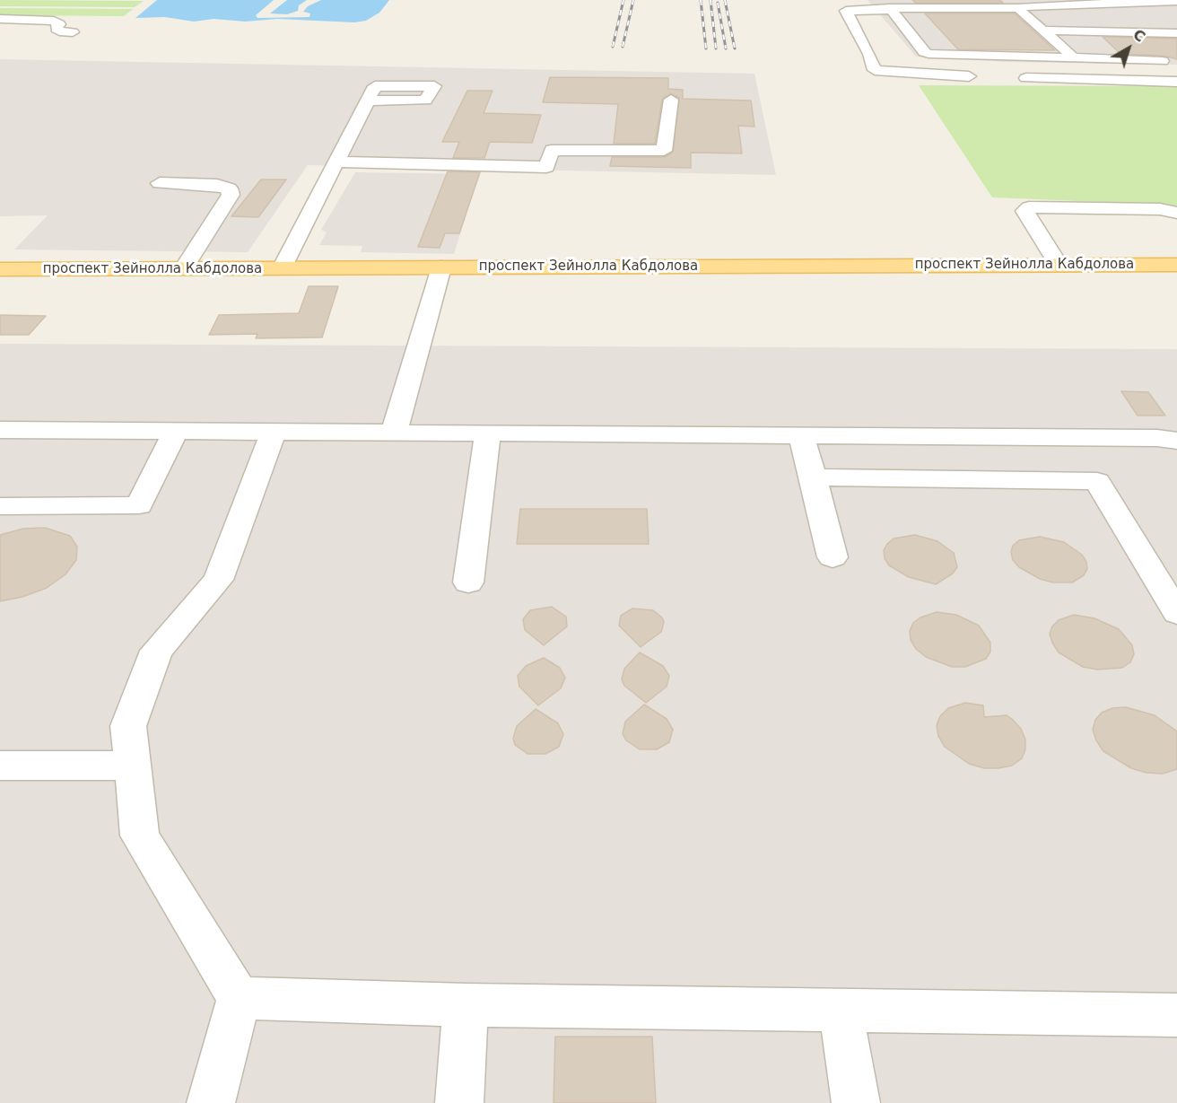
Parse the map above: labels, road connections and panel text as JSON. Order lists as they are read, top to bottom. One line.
{"streets":{"main road":["проспект Зейнолла Кабдолова"]},"north":"top right"}
